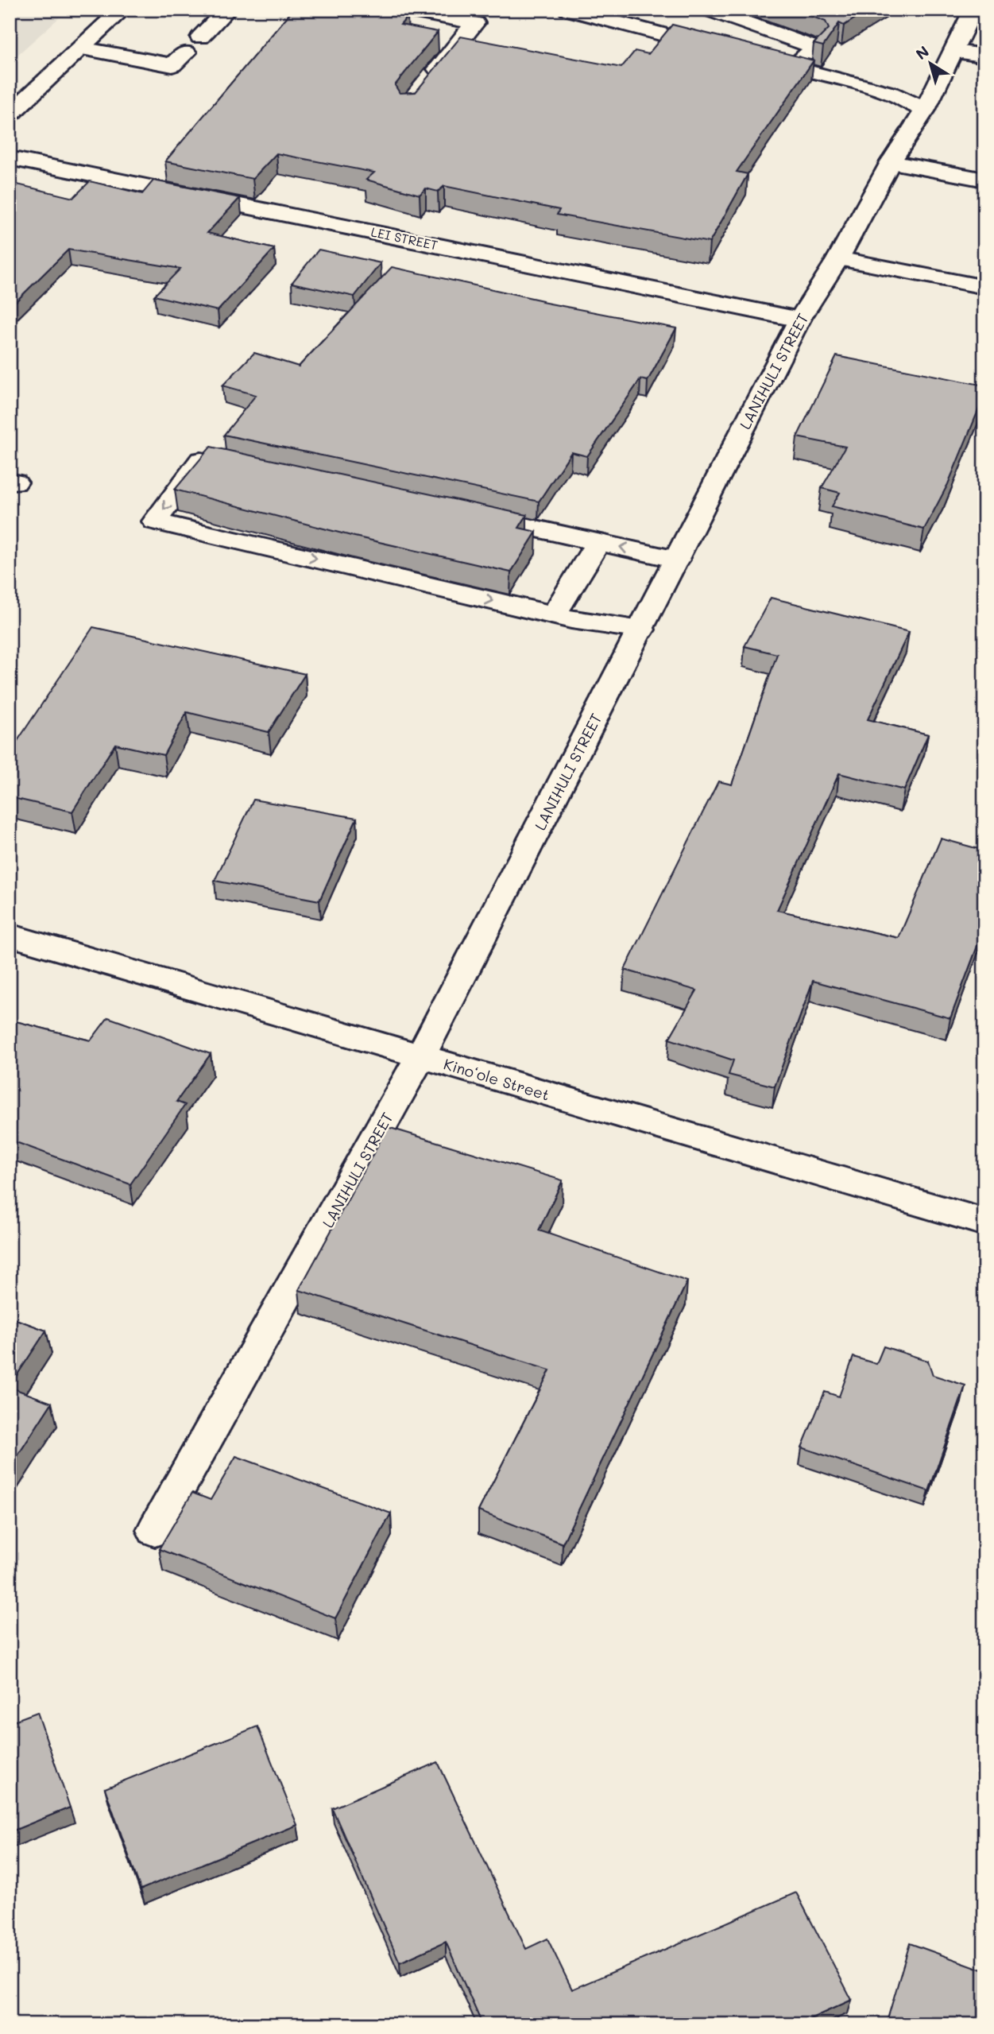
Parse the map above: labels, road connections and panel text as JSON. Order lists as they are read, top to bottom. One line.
{"streets":{"street":["LEI STREET","LANIHULI STREET","Kinoʻole Street"]},"crossings":[["LEI STREET","LANIHULI STREET"],["LANIHULI STREET","Kinoʻole Street"]],"north":"top left"}
